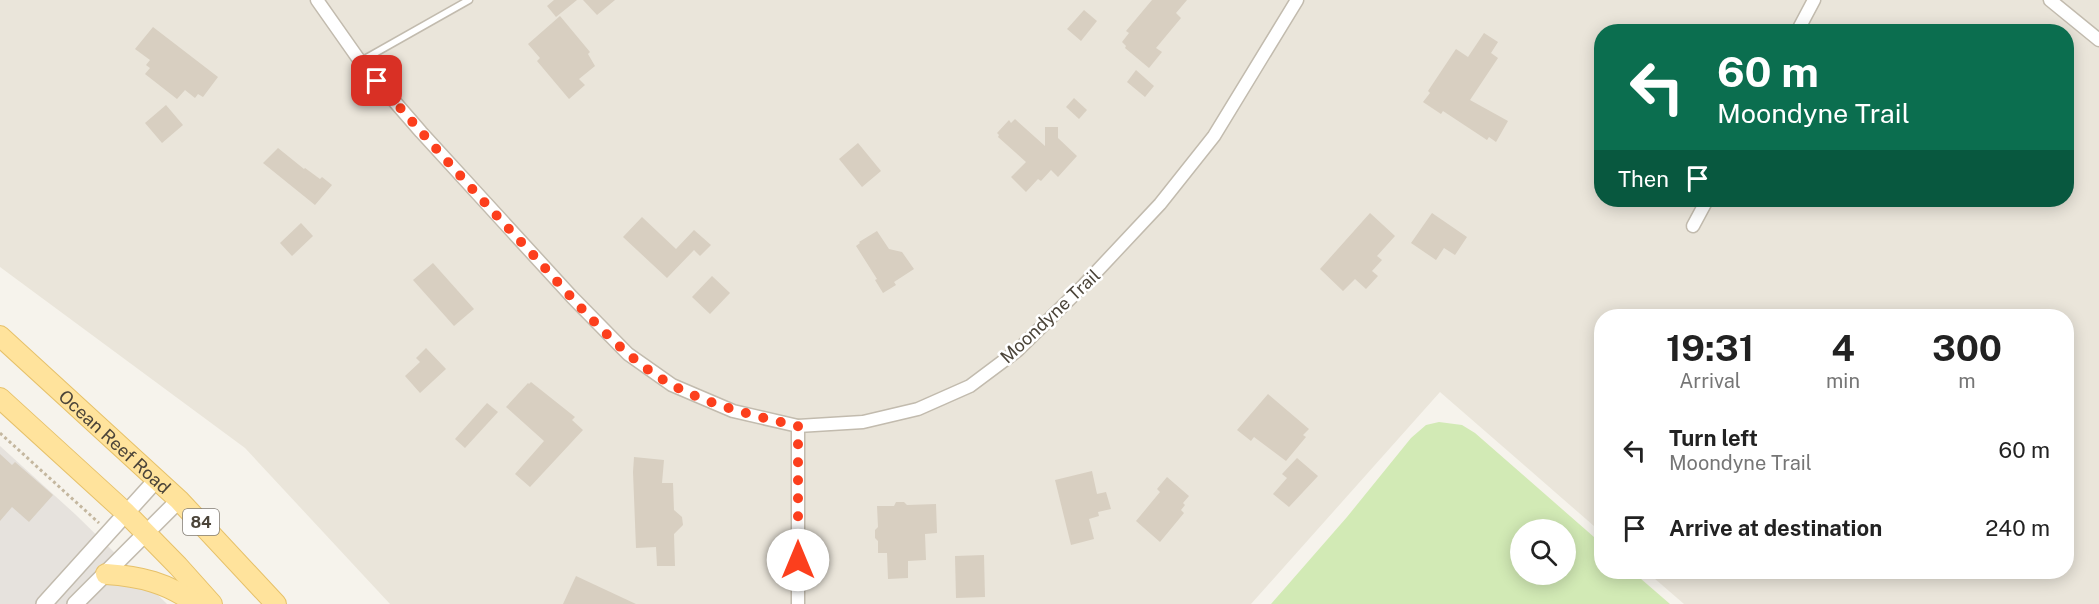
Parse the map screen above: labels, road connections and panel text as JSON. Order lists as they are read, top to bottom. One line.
{"streets":{"main road":["Ocean Reef Road","84"],"street":["Moondyne Trail"]},"page":{"turn":["60 m","Moondyne Trail"],"then":"Then","eta":["19:31","Arrival","4","min","300","m"],"list":[{"name":"Turn left","note":"Moondyne Trail","value":"60 m"},{"name":"Arrive at destination","value":"240 m"}]}}
